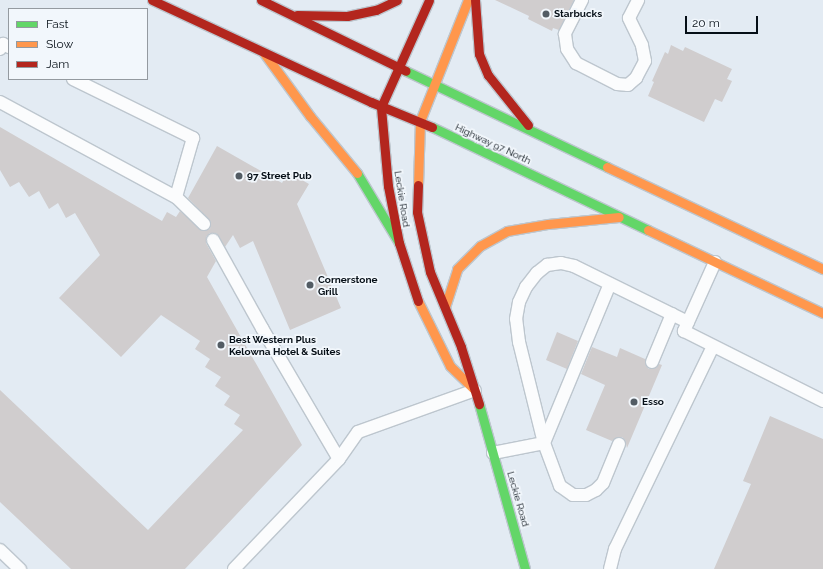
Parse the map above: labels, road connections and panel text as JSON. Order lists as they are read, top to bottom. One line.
{"streets":{"main road":["Highway 97 North","Leckie Road"]},"crossings":[["Highway 97 North","Leckie Road"]],"places":["Starbucks","97 Street Pub","Cornerstone Grill","Best Western Plus Kelowna Hotel & Suites","Esso"],"legend":["Fast","Slow","Jam"],"scale_bar":"20 m"}
